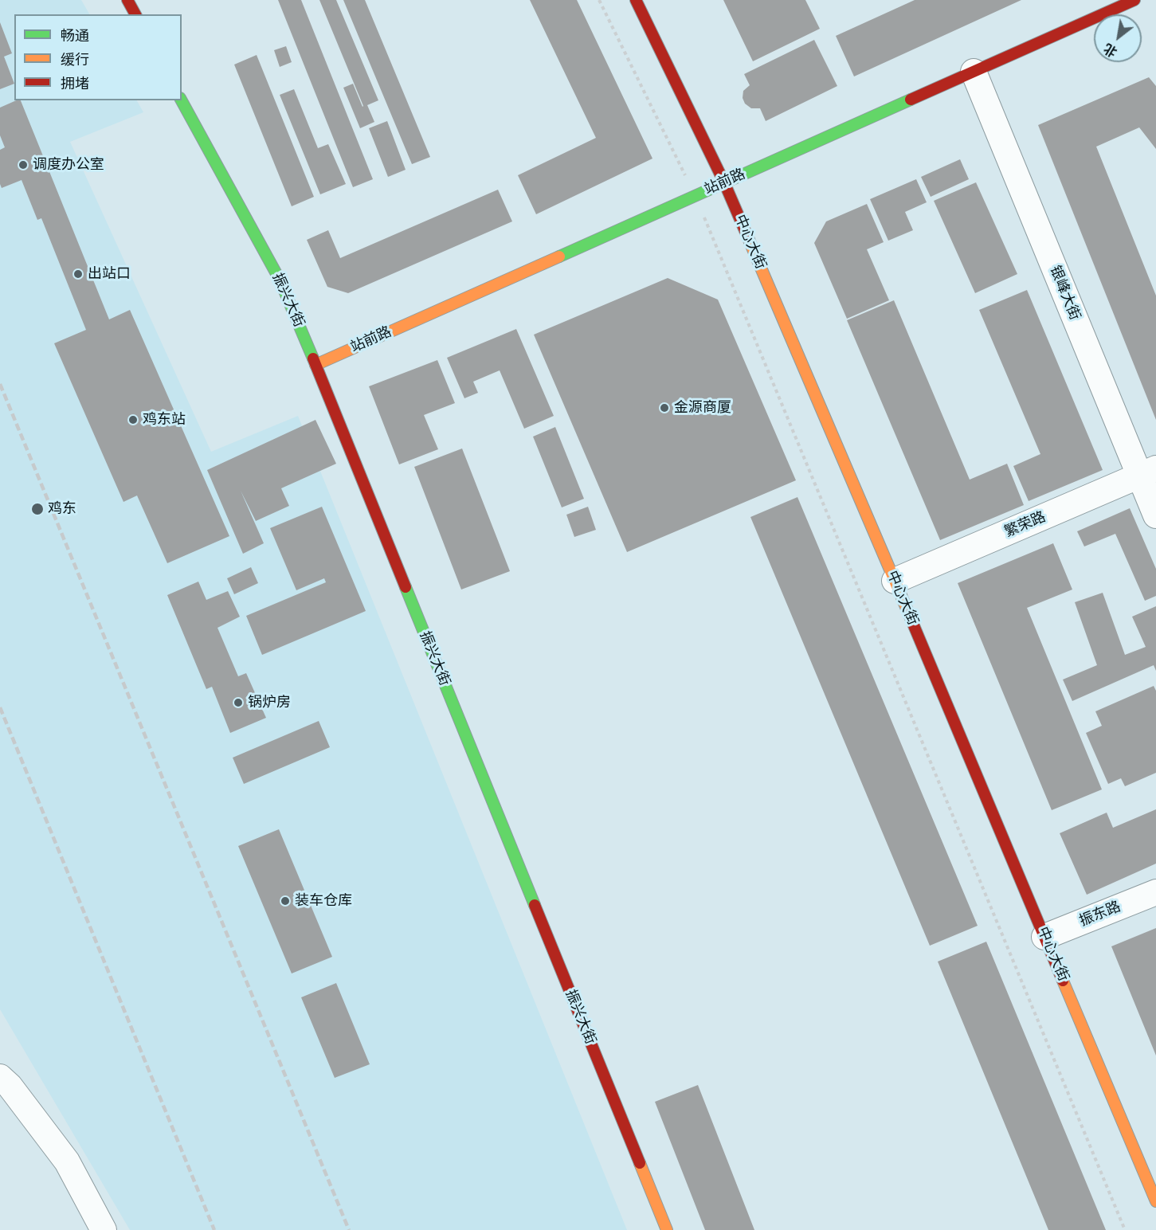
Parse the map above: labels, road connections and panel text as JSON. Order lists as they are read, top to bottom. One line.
{"streets":{"street":["站前路","中心大街","银峰大街","振兴大街","繁荣路","振东路"]},"crossings":[["站前路","中心大街"],["站前路","银峰大街"],["站前路","振兴大街"],["中心大街","繁荣路"],["中心大街","振东路"],["银峰大街","繁荣路"]],"places":["调度办公室","出站口","金源商厦","鸡东站","鸡东","锅炉房","装车仓库"],"legend":["畅通","缓行","拥堵"],"north":"bottom left"}
